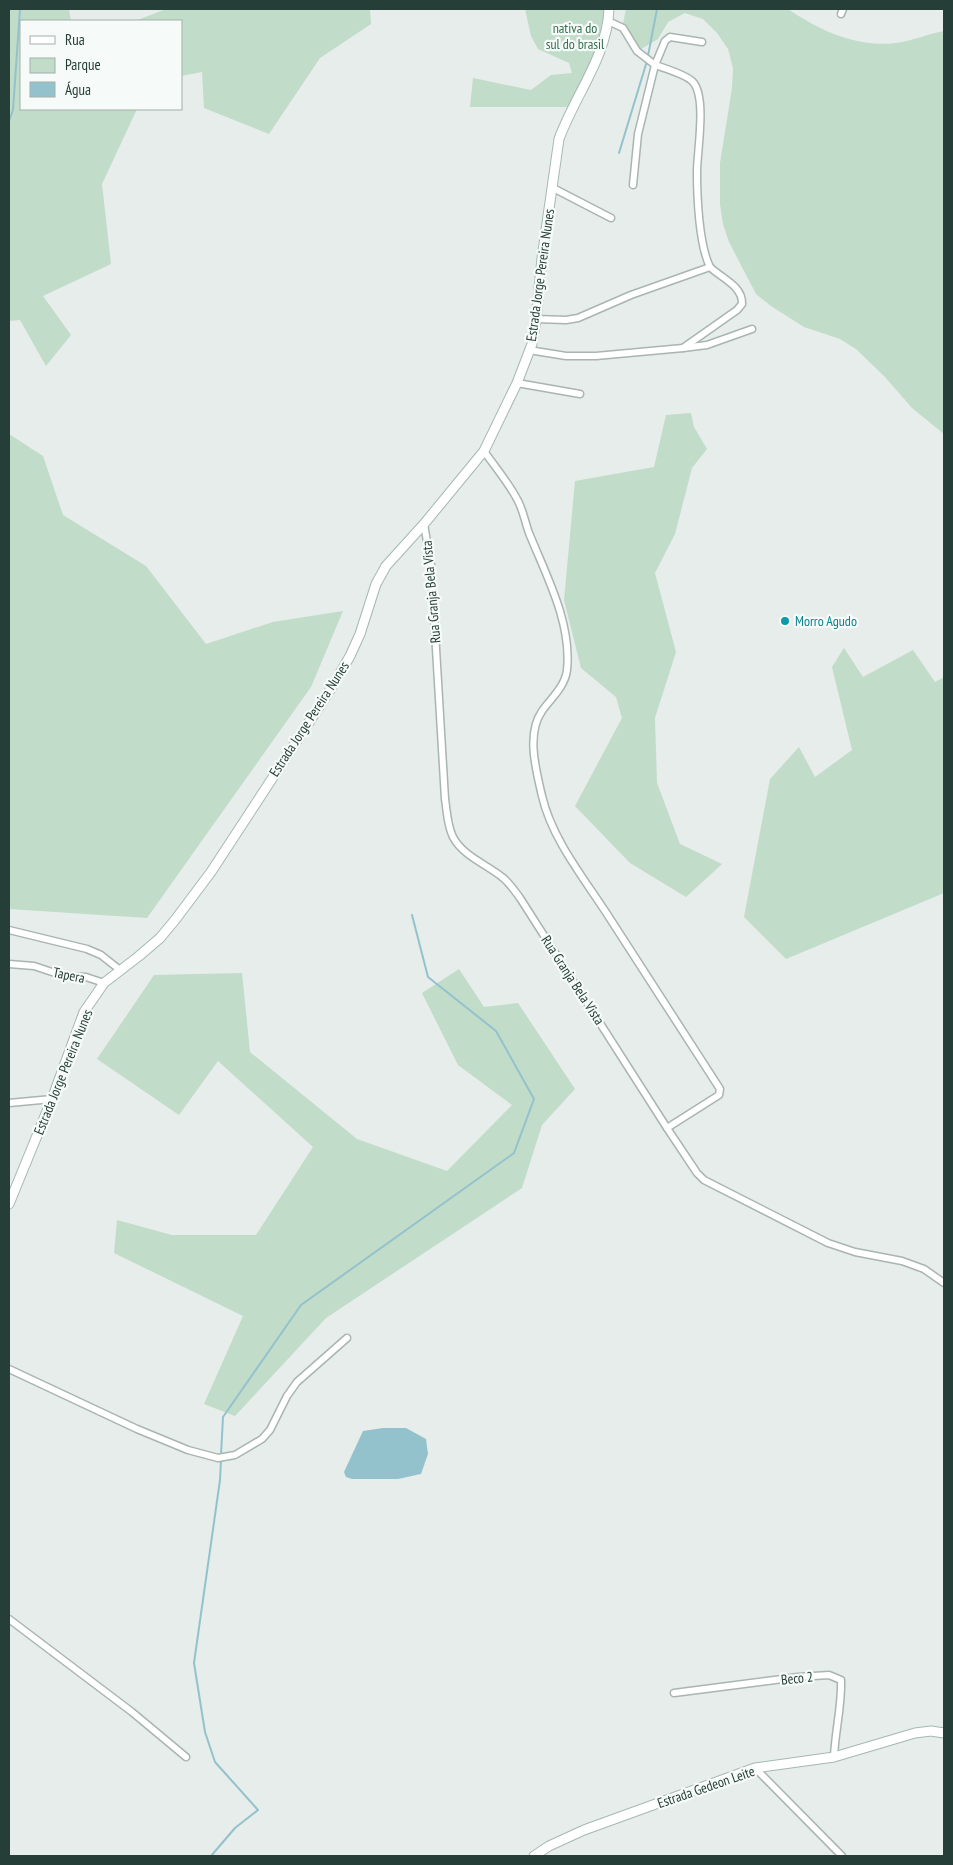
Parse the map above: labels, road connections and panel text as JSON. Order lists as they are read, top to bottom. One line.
{"streets":{"street":["Estrada Jorge Pereira Nunes","Rua Granja Bela Vista","Tapera","Beco 2","Estrada Gedeon Leite"]},"crossings":[["Estrada Jorge Pereira Nunes","Rua Granja Bela Vista"],["Estrada Jorge Pereira Nunes","Tapera"],["Beco 2","Estrada Gedeon Leite"]],"parks":["nativa do sul do brasil"],"places":["Morro Agudo"],"legend":["Rua","Parque","Água"]}
